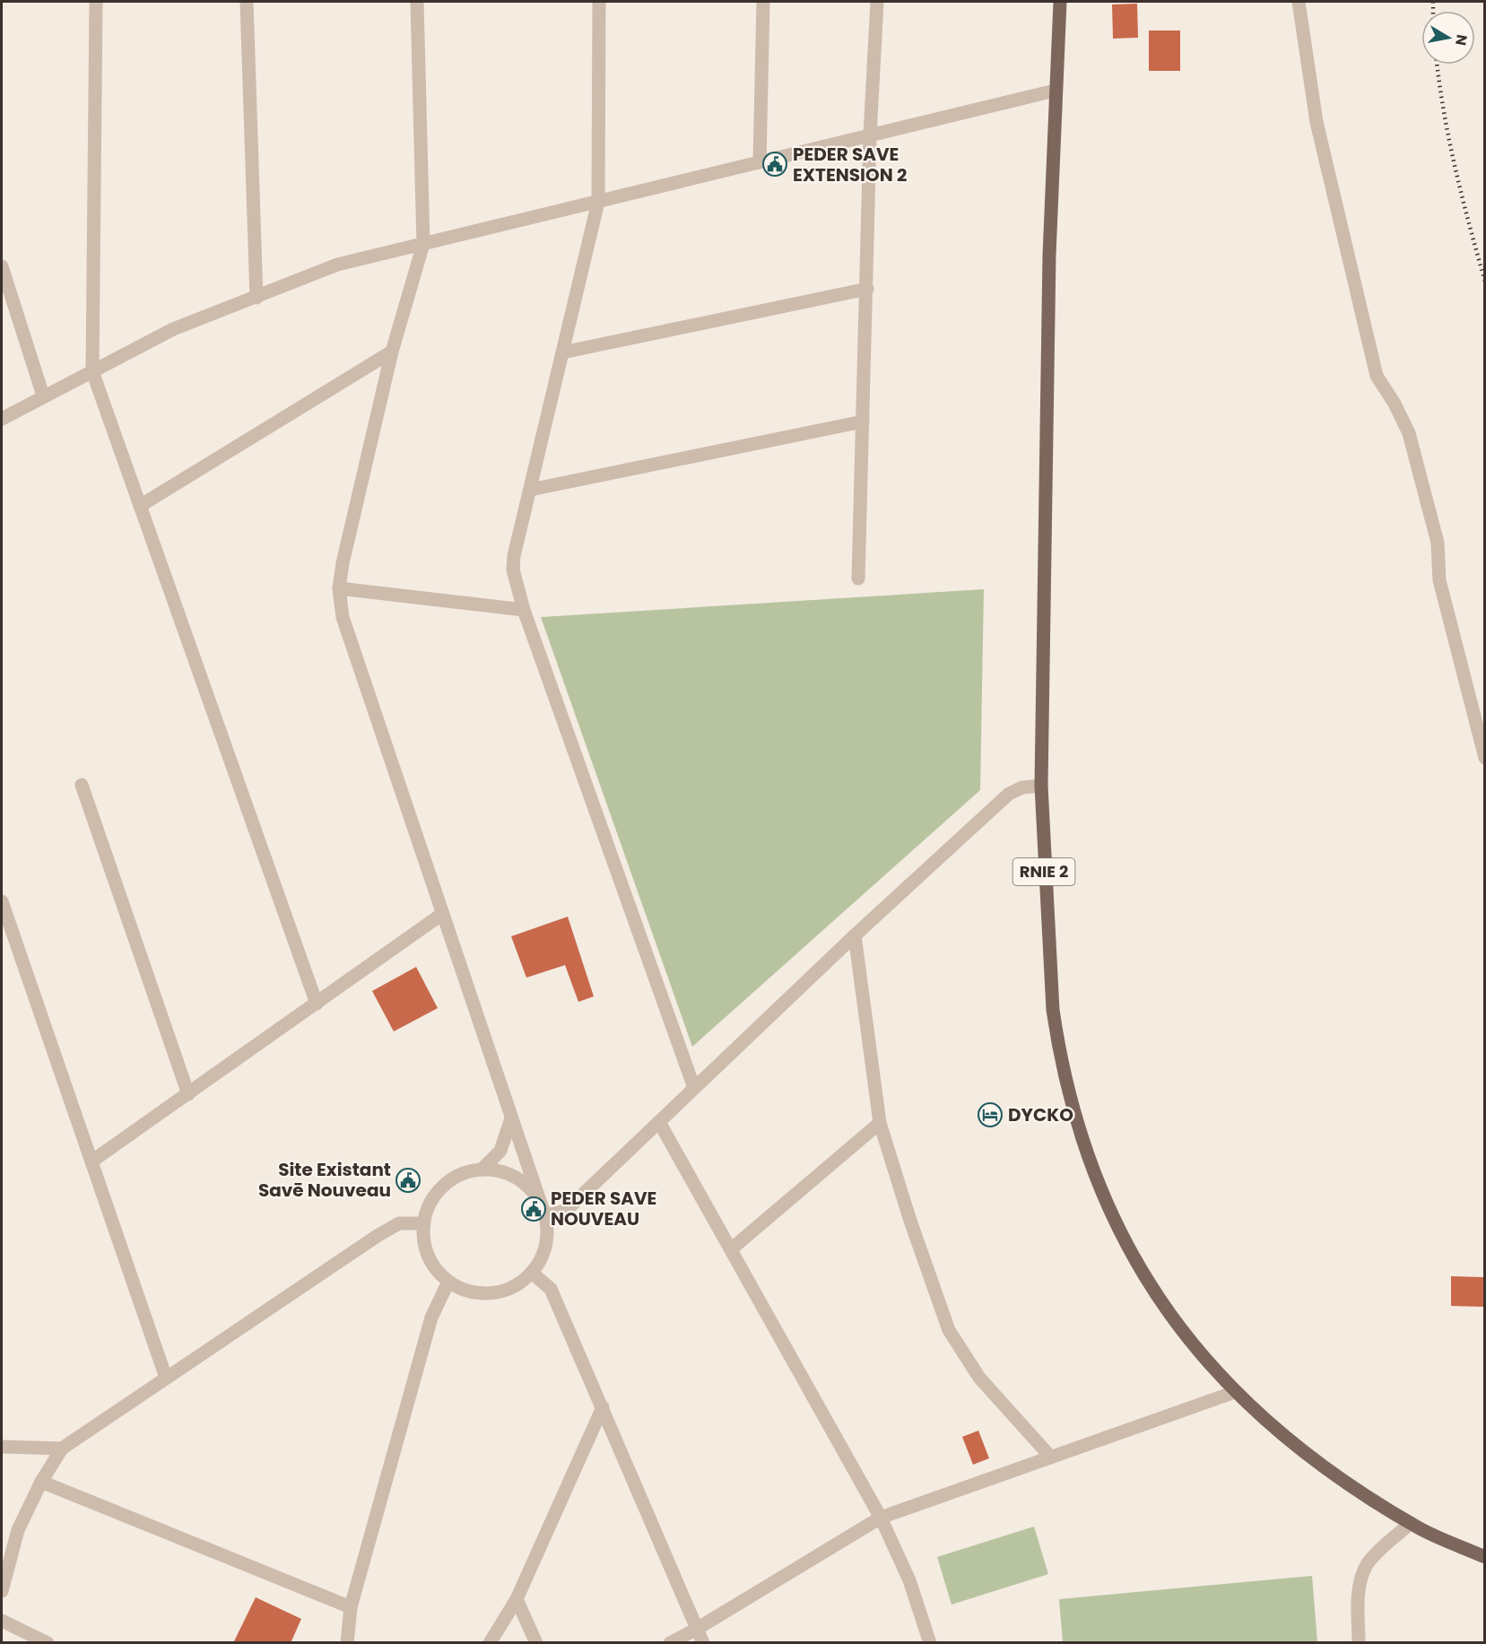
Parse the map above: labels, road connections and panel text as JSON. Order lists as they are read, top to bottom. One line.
{"streets":{"main road":["RNIE 2"]},"places":{"public building":["PEDER SAVE EXTENSION 2","Site Existant Savē Nouveau","PEDER SAVE NOUVEAU"],"hotel":["DYCKO"]},"north":"right"}
